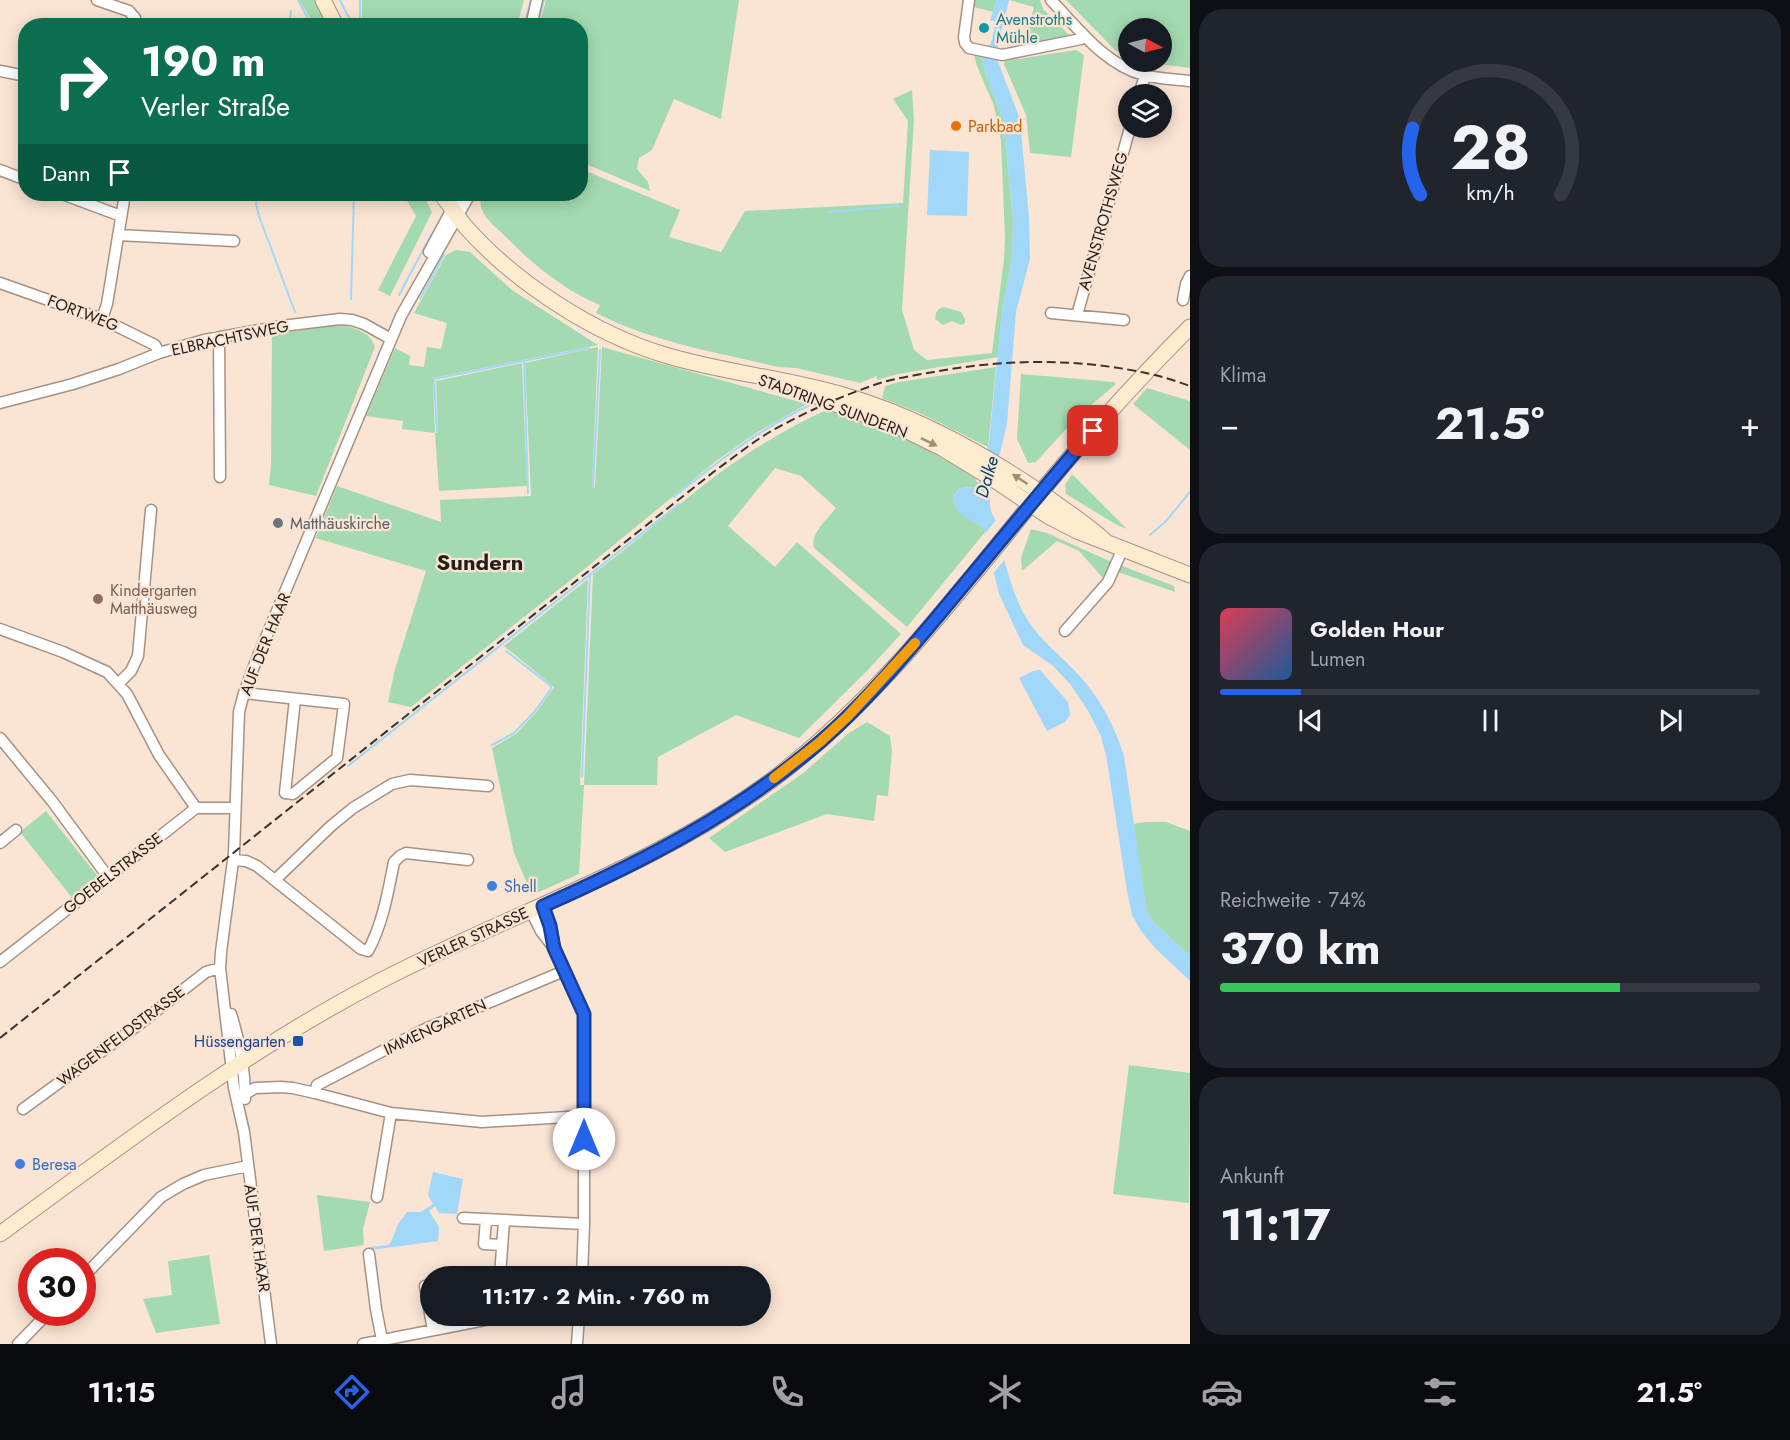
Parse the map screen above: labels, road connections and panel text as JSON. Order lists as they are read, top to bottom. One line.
{"streets":{"main road":["STADTRING SUNDERN","VERLER STRASSE"],"street":["AVENSTROTHSWEG","FORTWEG","ELBRACHTSWEG","AUF DER HAAR","GOEBELSTRASSE","IMMENGARTEN","WAGENFELDSTRASSE"]},"crossings":[["FORTWEG","ELBRACHTSWEG"],["ELBRACHTSWEG","AUF DER HAAR"],["STADTRING SUNDERN","AUF DER HAAR"],["STADTRING SUNDERN","VERLER STRASSE"],["AUF DER HAAR","VERLER STRASSE"],["AUF DER HAAR","WAGENFELDSTRASSE"]],"districts":["Sundern"],"water":["Dalke"],"places":{"other":["Avenstroths Mühle","Parkbad","Matthäuskirche","Kindergarten Matthäusweg","Shell","Beresa"],"transit":["Hüssengarten"]},"north":"right","page":{"turn":["190 m","Verler Straße"],"then":"Dann","tile":["Klima",["Reichweite · 74%","370 km"],["Ankunft","11:17"]],"heat":["−","21.5°","+"],"song":["Golden Hour","Lumen"],"limit":"30","trip":"11:17 · 2 Min. · 760 m","tabs":["11:15","21.5°"],"gauge":["28","km/h"]}}
